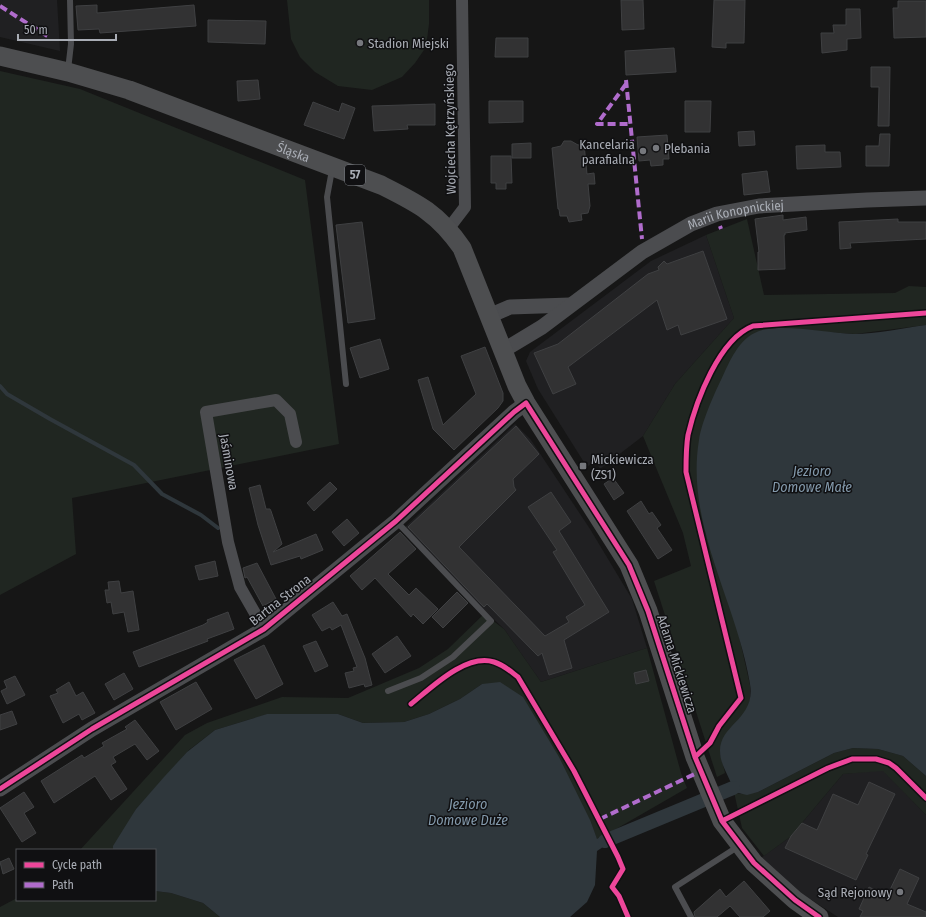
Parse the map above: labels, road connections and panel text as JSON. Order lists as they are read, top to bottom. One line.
{"streets":{"main road":["Śląska","57","Adama Mickiewicza"],"street":["Wojciecha Kętrzyńskiego","Marii Konopnickiej","Jaśminowa","Bartna Strona"]},"crossings":[["Wojciecha Kętrzyńskiego","Śląska"],["Śląska","Marii Konopnickiej"],["Śląska","Adama Mickiewicza"],["Marii Konopnickiej","Adama Mickiewicza"],["Jaśminowa","Bartna Strona"],["Bartna Strona","Adama Mickiewicza"]],"water":["Jezioro Domowe Małe","Jezioro Domowe Duże"],"places":{"other":["Stadion Miejski","Plebania","Kancelaria parafialna","Sąd Rejonowy"],"transit":["Mickiewicza (ZS1)"]},"legend":["Cycle path","Path"],"scale_bar":"50 m"}
